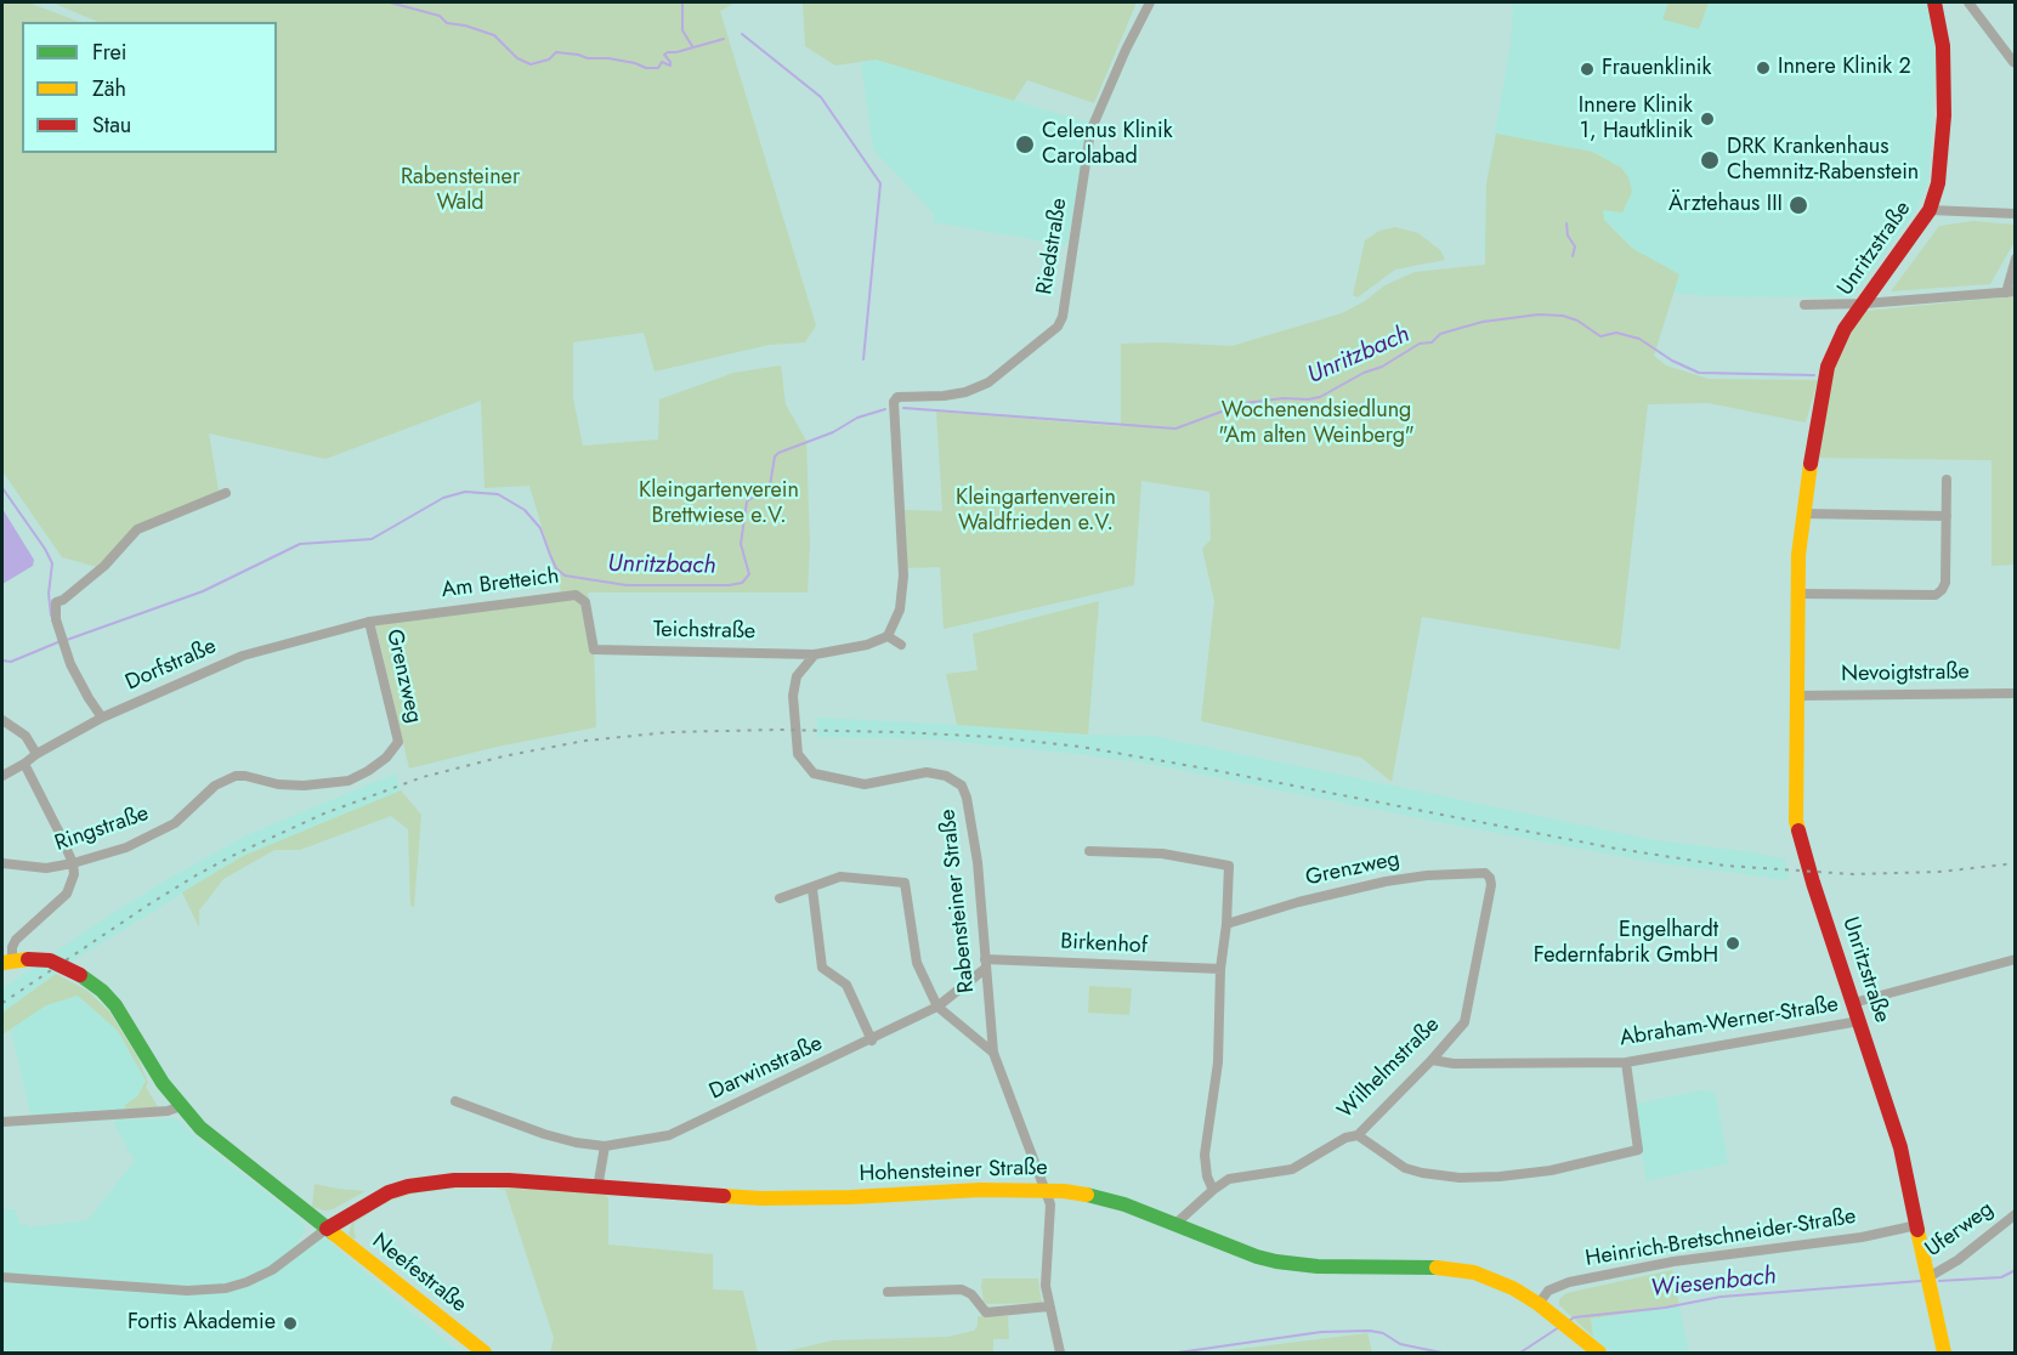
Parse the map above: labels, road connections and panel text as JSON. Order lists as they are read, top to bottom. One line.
{"streets":{"main road":["Unritzstraße","Hohensteiner Straße","Neefestraße"],"street":["Riedstraße","Am Bretteich","Teichstraße","Dorfstraße","Nevoigtstraße","Grenzweg","Ringstraße","Rabensteiner Straße","Birkenhof","Abraham-Werner-Straße","Darwinstraße","Wilhelmstraße","Uferweg","Heinrich-Bretschneider-Straße"]},"crossings":[["Unritzstraße","Nevoigtstraße"],["Unritzstraße","Abraham-Werner-Straße"],["Unritzstraße","Uferweg"],["Unritzstraße","Heinrich-Bretschneider-Straße"],["Am Bretteich","Teichstraße"],["Am Bretteich","Dorfstraße"],["Am Bretteich","Grenzweg"],["Teichstraße","Rabensteiner Straße"],["Dorfstraße","Grenzweg"],["Grenzweg","Ringstraße"],["Grenzweg","Wilhelmstraße"],["Rabensteiner Straße","Birkenhof"],["Rabensteiner Straße","Darwinstraße"],["Rabensteiner Straße","Hohensteiner Straße"],["Birkenhof","Darwinstraße"],["Abraham-Werner-Straße","Wilhelmstraße"],["Wilhelmstraße","Hohensteiner Straße"],["Hohensteiner Straße","Heinrich-Bretschneider-Straße"],["Hohensteiner Straße","Neefestraße"]],"water":["Unritzbach","Wiesenbach"],"parks":["Rabensteiner Wald","Wochenendsiedlung \"Am alten Weinberg\"","Kleingartenverein Brettwiese e.V.","Kleingartenverein Waldfrieden e.V."],"places":["Innere Klinik 2","Frauenklinik","Innere Klinik 1, Hautklinik","Celenus Klinik Carolabad","DRK Krankenhaus Chemnitz-Rabenstein","Ärztehaus III","Engelhardt Federnfabrik GmbH","Fortis Akademie"],"legend":["Frei","Zäh","Stau"]}
